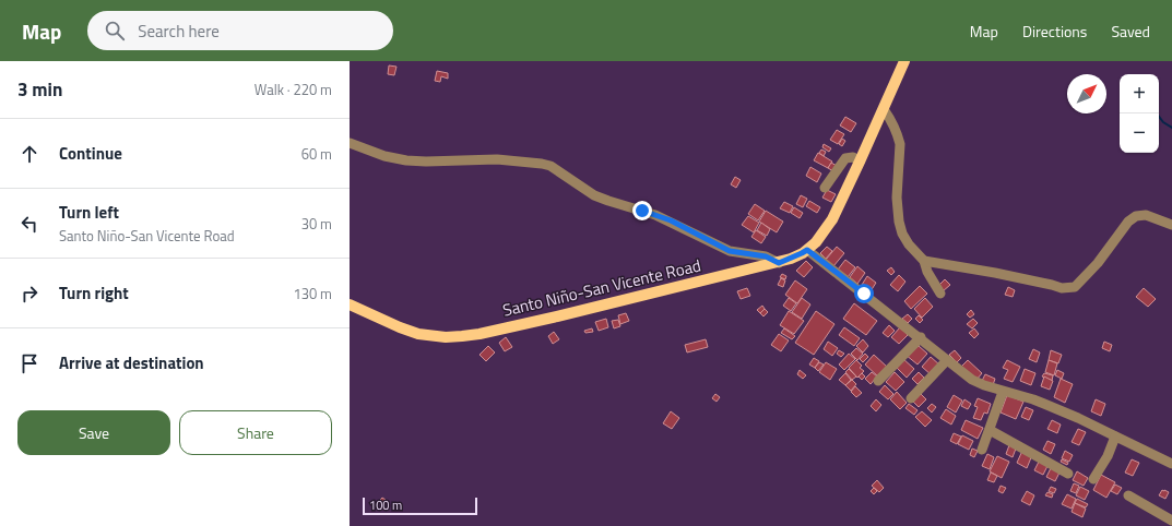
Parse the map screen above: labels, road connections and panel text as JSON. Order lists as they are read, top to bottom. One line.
{"streets":{"main road":["Santo Niño-San Vicente Road"]},"scale_bar":"100 m","north":"top right","page":{"header":"Map","search":"Search here","nav":["Map","Directions","Saved"],"heading":["3 min","Walk · 220 m"],"map_buttons":["+","−"],"list":[["Continue","60 m"],["Turn left","Santo Niño-San Vicente Road","30 m"],["Turn right","130 m"],"Arrive at destination"],"buttons":["Save","Share"],"scale":"100 m"}}
